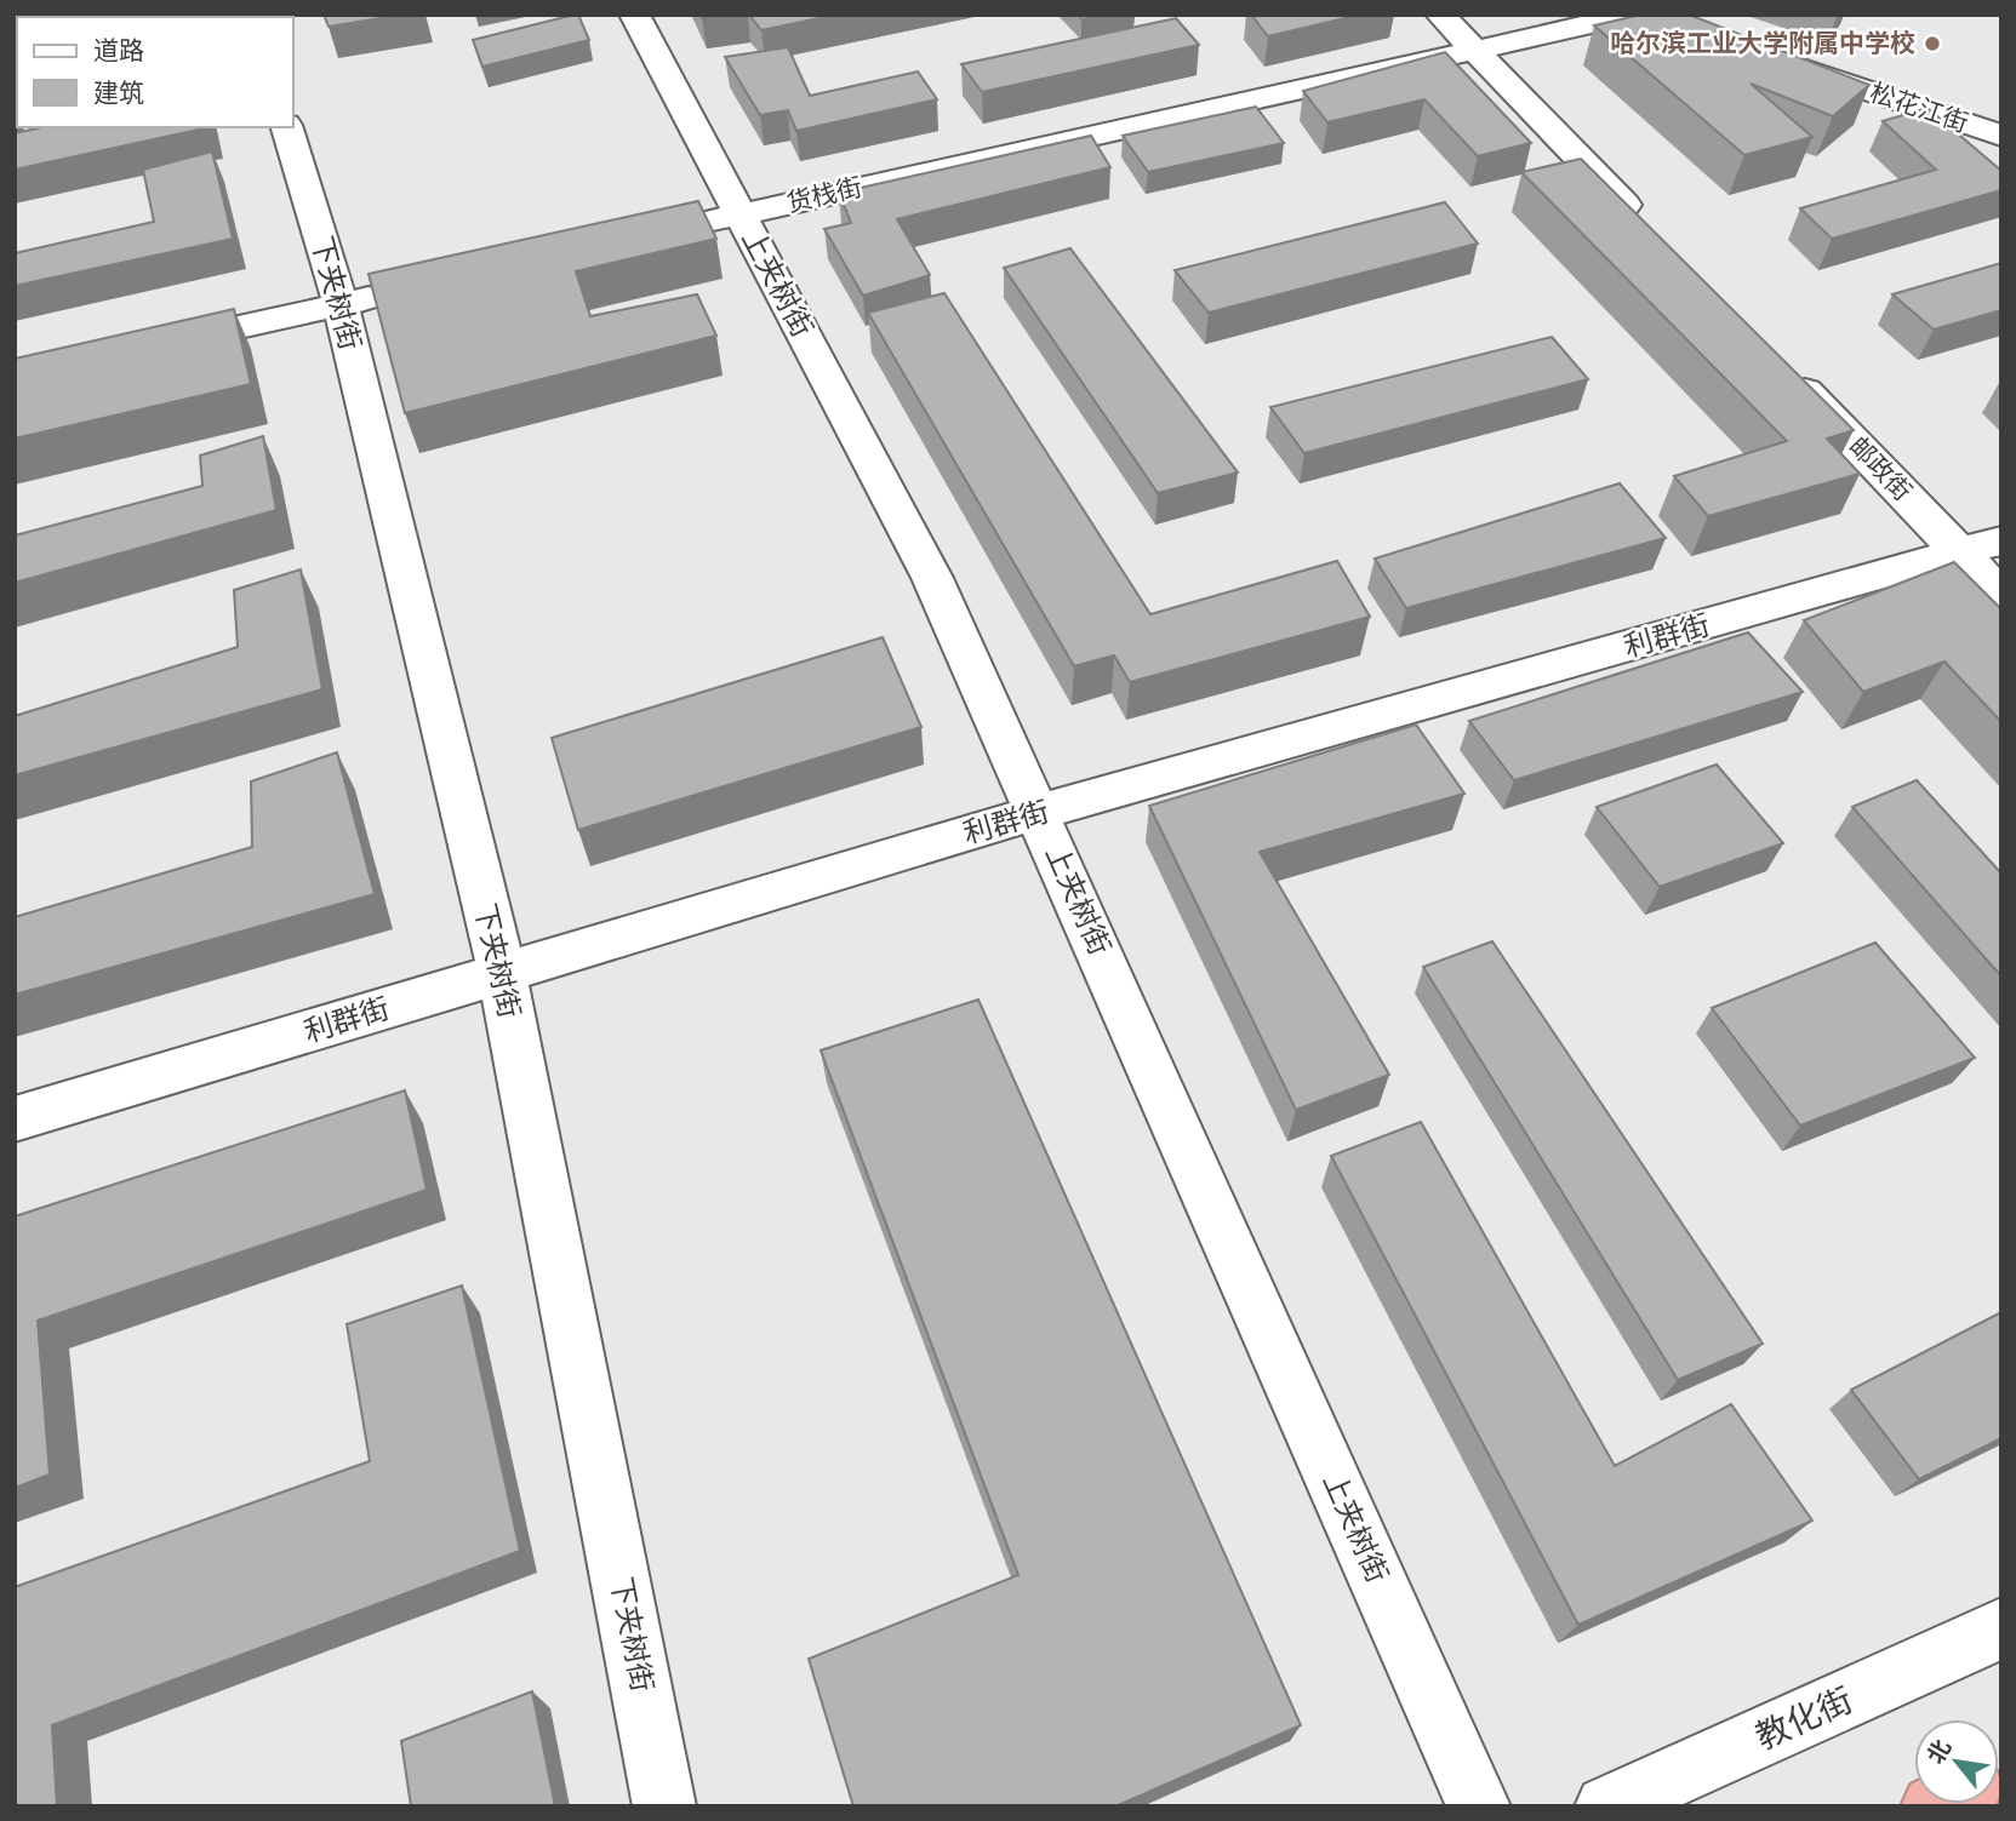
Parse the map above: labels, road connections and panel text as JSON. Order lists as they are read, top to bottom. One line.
{"streets":{"street":["松花江街","货栈街","上夹树街","下夹树街","邮政街","利群街","教化街"]},"crossings":[["货栈街","上夹树街"],["上夹树街","利群街"],["下夹树街","利群街"],["邮政街","利群街"]],"places":["哈尔滨工业大学附属中学校"],"legend":["道路","建筑"],"north":"top left"}
